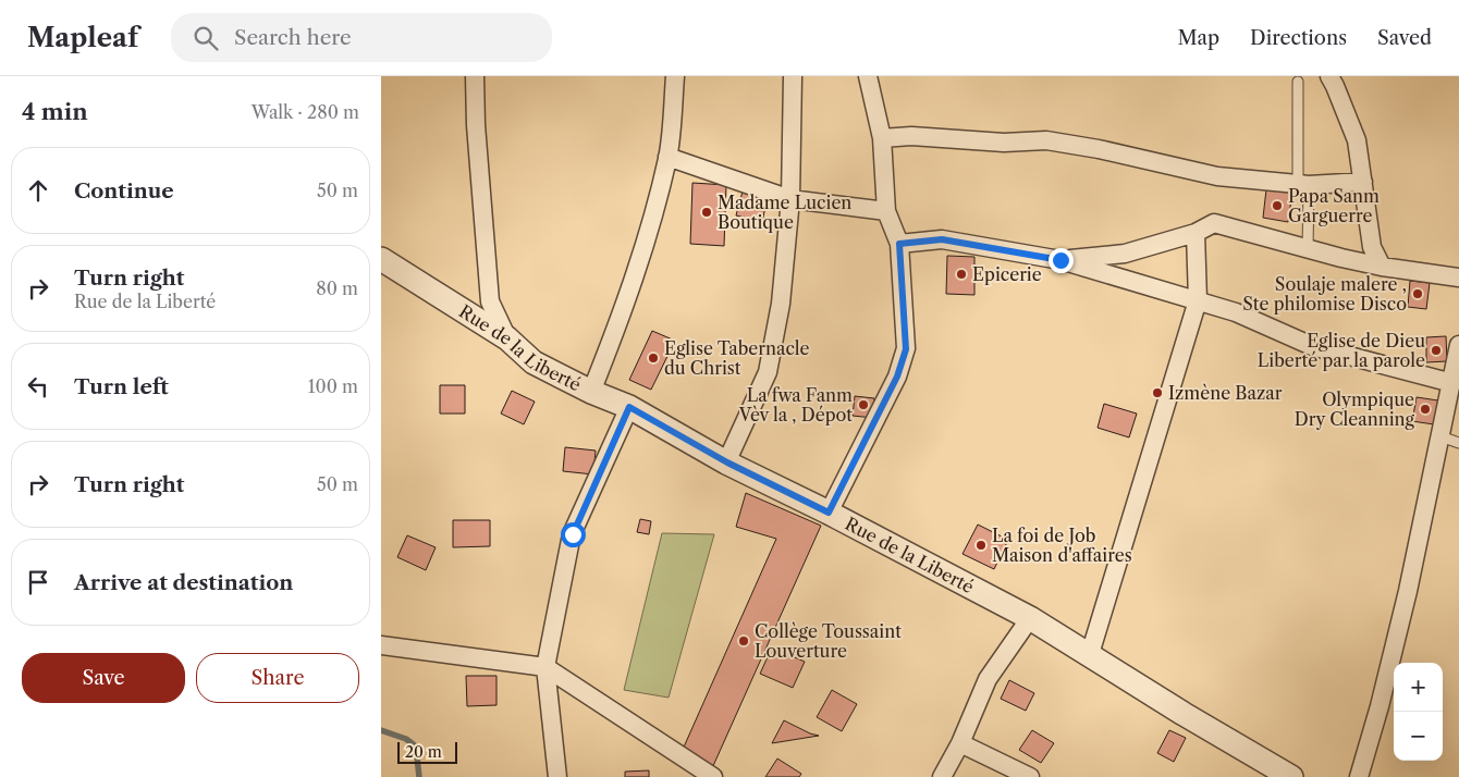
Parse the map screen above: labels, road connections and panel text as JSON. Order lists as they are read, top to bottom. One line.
{"streets":{"street":["Rue de la Liberté"]},"places":["Papa Sanm Garguerre","Madame Lucien Boutique","Epicerie","Soulaje malere , Ste philomise Disco","Eglise de Dieu Liberté par la parole","Eglise Tabernacle du Christ","Izmène Bazar","La fwa Fanm Vèv la , Dépot","Olympique Dry Cleanning","La foi de Job Maison d'affaires","Collège Toussaint Louverture"],"scale_bar":"20 m","page":{"header":"Mapleaf","search":"Search here","nav":["Map","Directions","Saved"],"heading":["4 min","Walk · 280 m"],"list":[["Continue","50 m"],["Turn right","Rue de la Liberté","80 m"],["Turn left","100 m"],["Turn right","50 m"],"Arrive at destination"],"buttons":["Save","Share"],"map_buttons":["+","−"],"scale":"20 m"}}
